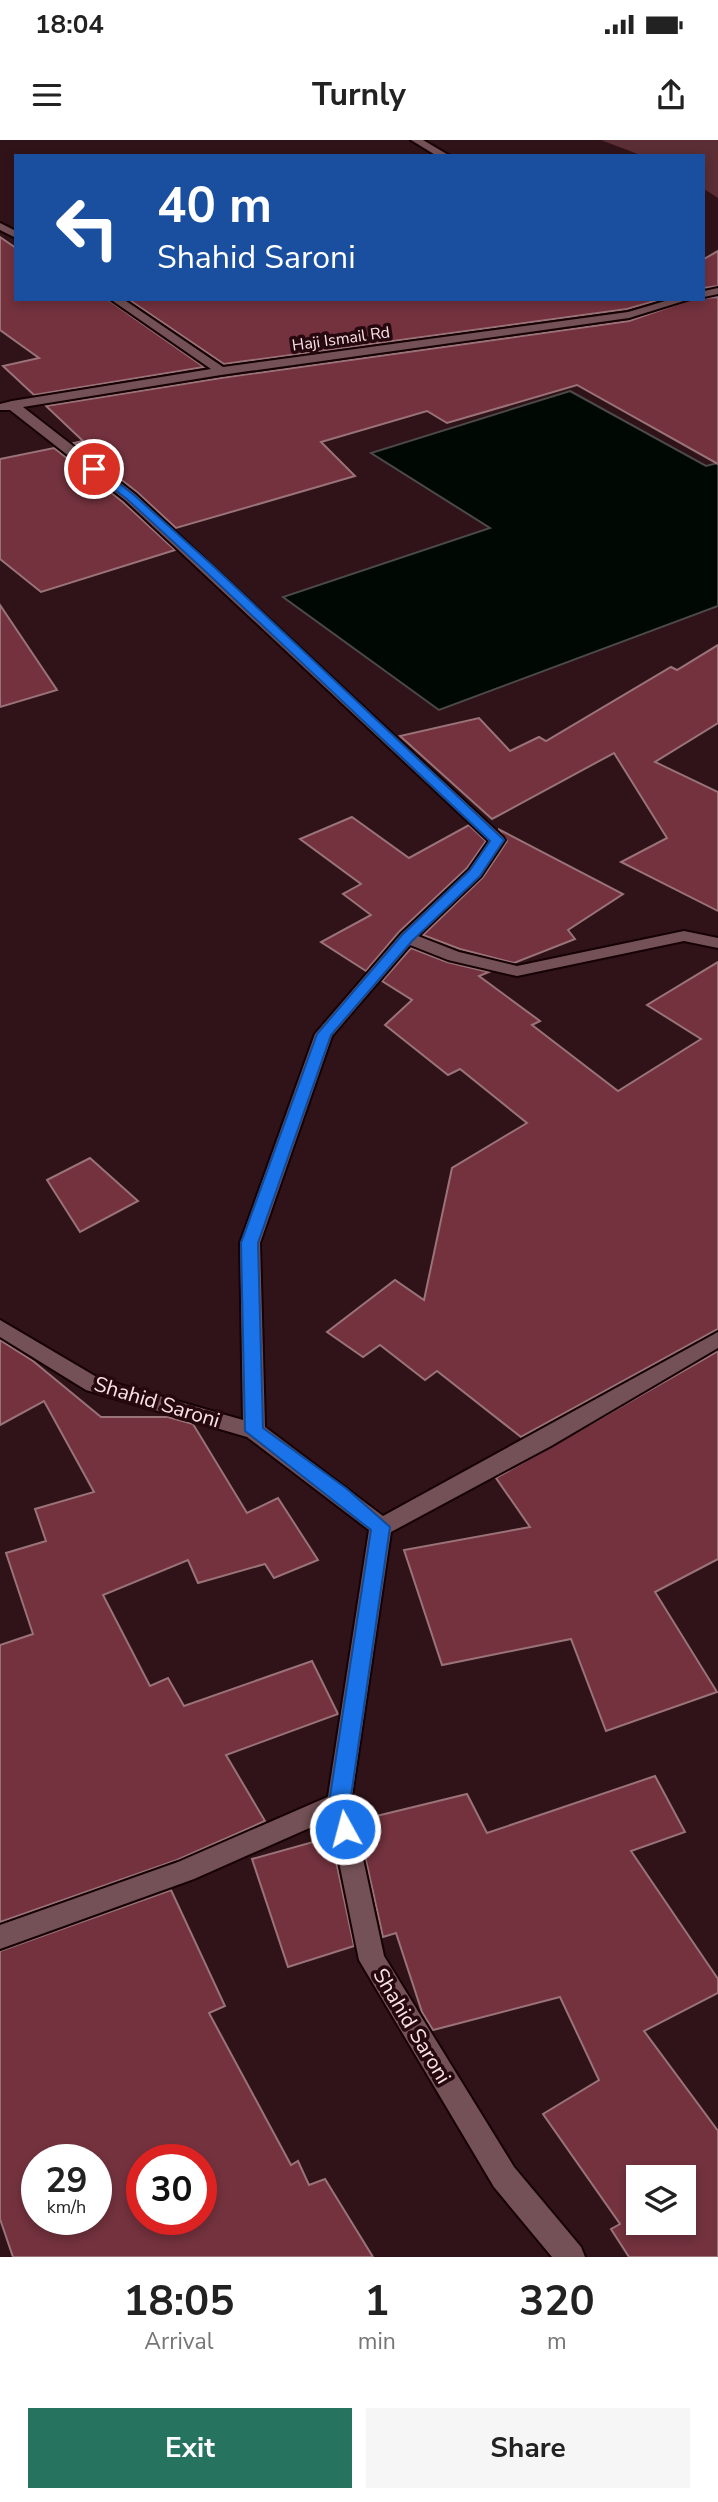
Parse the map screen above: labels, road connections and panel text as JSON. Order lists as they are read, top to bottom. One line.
{"streets":{"street":["Haji Ismail Rd","Shahid Saroni"]},"page":{"status":"18:04","header":"Turnly","turn":["40 m","Shahid Saroni"],"speed":"29 km/h","limit":"30","eta":["18:05","Arrival","1","min","320","m"],"buttons":["Exit","Share"]}}
